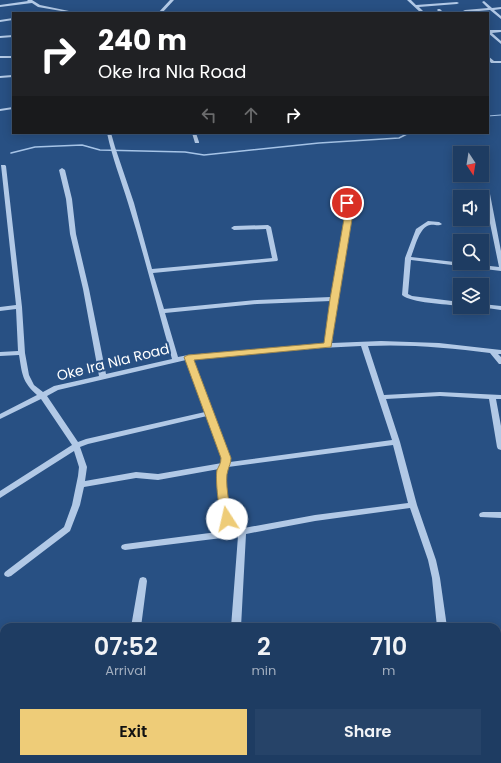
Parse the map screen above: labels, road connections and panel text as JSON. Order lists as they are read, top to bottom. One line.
{"streets":{"street":["Oke Ira Nla Road"]},"north":"bottom","page":{"turn":["240 m","Oke Ira Nla Road"],"eta":["07:52","Arrival","2","min","710","m"],"buttons":["Exit","Share"]}}
